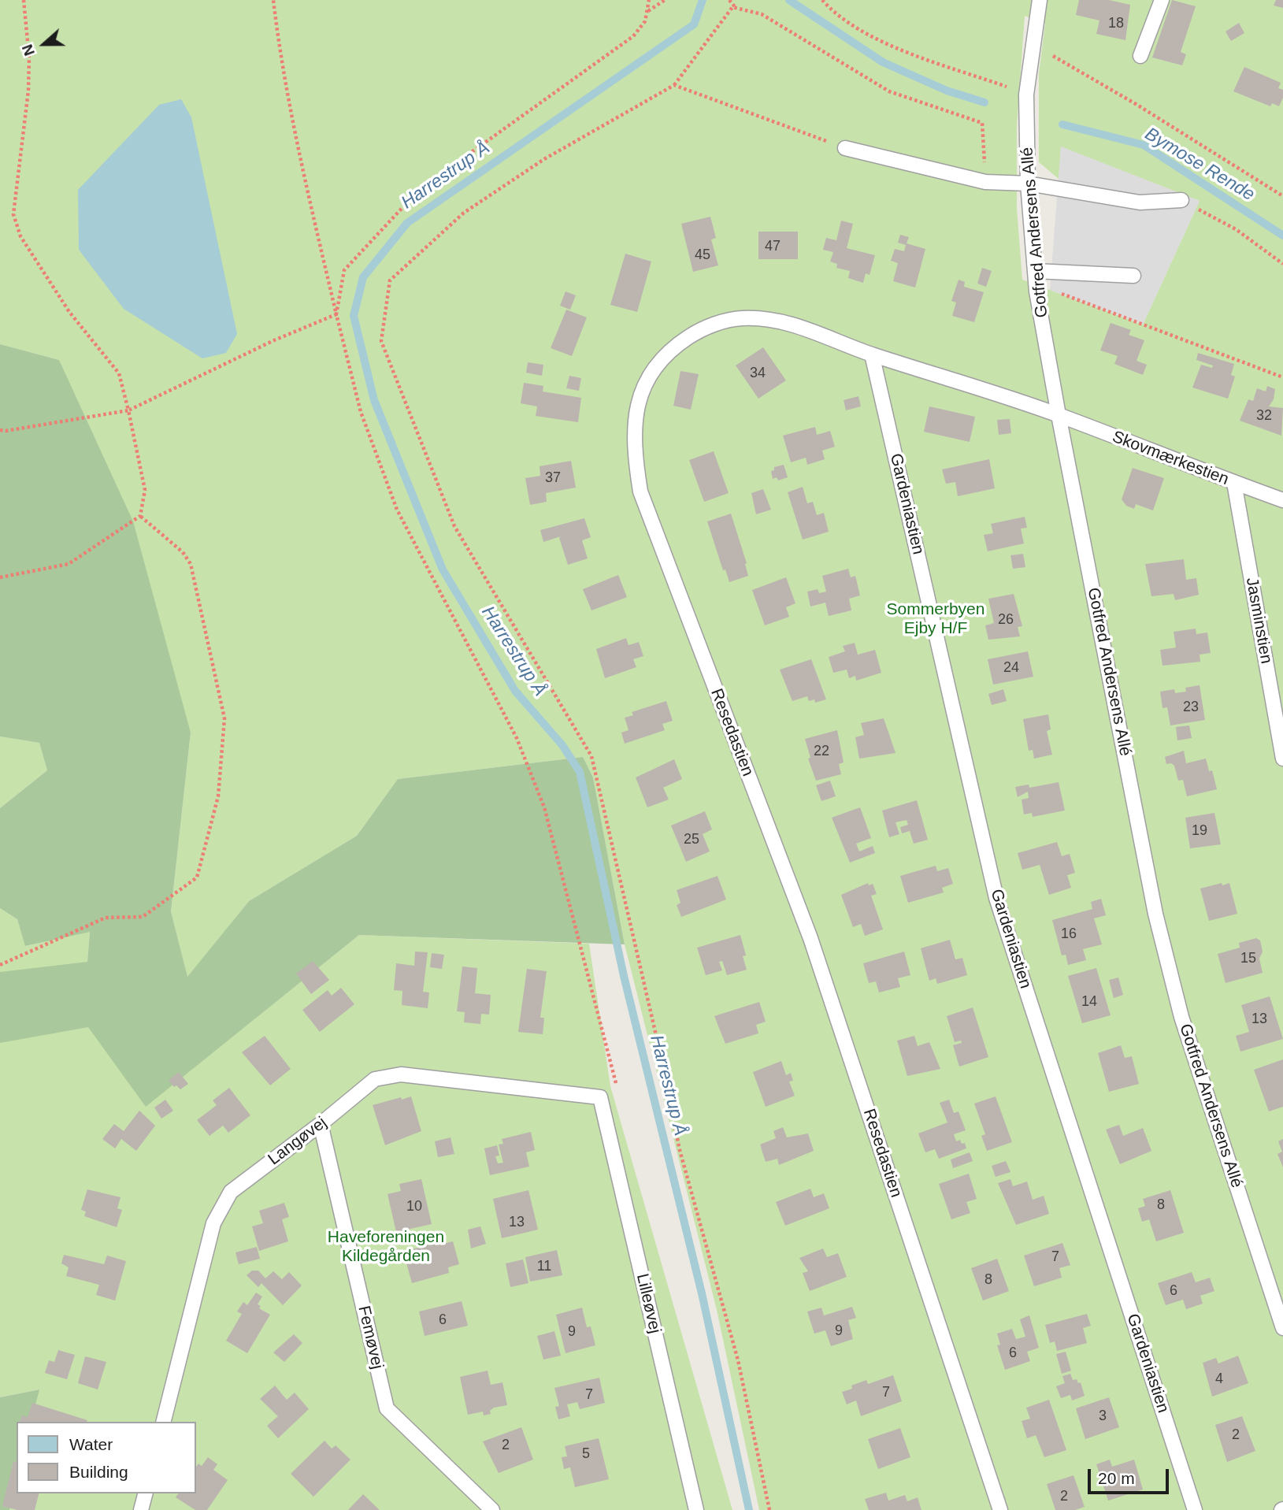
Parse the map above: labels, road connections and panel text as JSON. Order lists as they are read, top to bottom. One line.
{"streets":{"lane":["Gotfred Andersens Allé","Skovmærkestien","Gardeniastien","Jasminstien","Resedastien","Langøvej","Lilleøvej","Femøvej"]},"crossings":[["Gotfred Andersens Allé","Skovmærkestien"],["Gotfred Andersens Allé","Resedastien"],["Skovmærkestien","Jasminstien"],["Skovmærkestien","Resedastien"],["Gardeniastien","Resedastien"],["Langøvej","Lilleøvej"],["Langøvej","Femøvej"]],"water":["Bymose Rende","Harrestrup Å"],"parks":["Sommerbyen Ejby H/F","Haveforeningen Kildegården"],"house_numbers":["18","47","45","34","32","37","26","24","23","22","19","25","16","15","14","13","8","10","13","7","11","8","6","6","9","9","6","4","7","7","3","2","2","5","2"],"legend":["Water","Building"],"scale_bar":"20 m","north":"left"}
